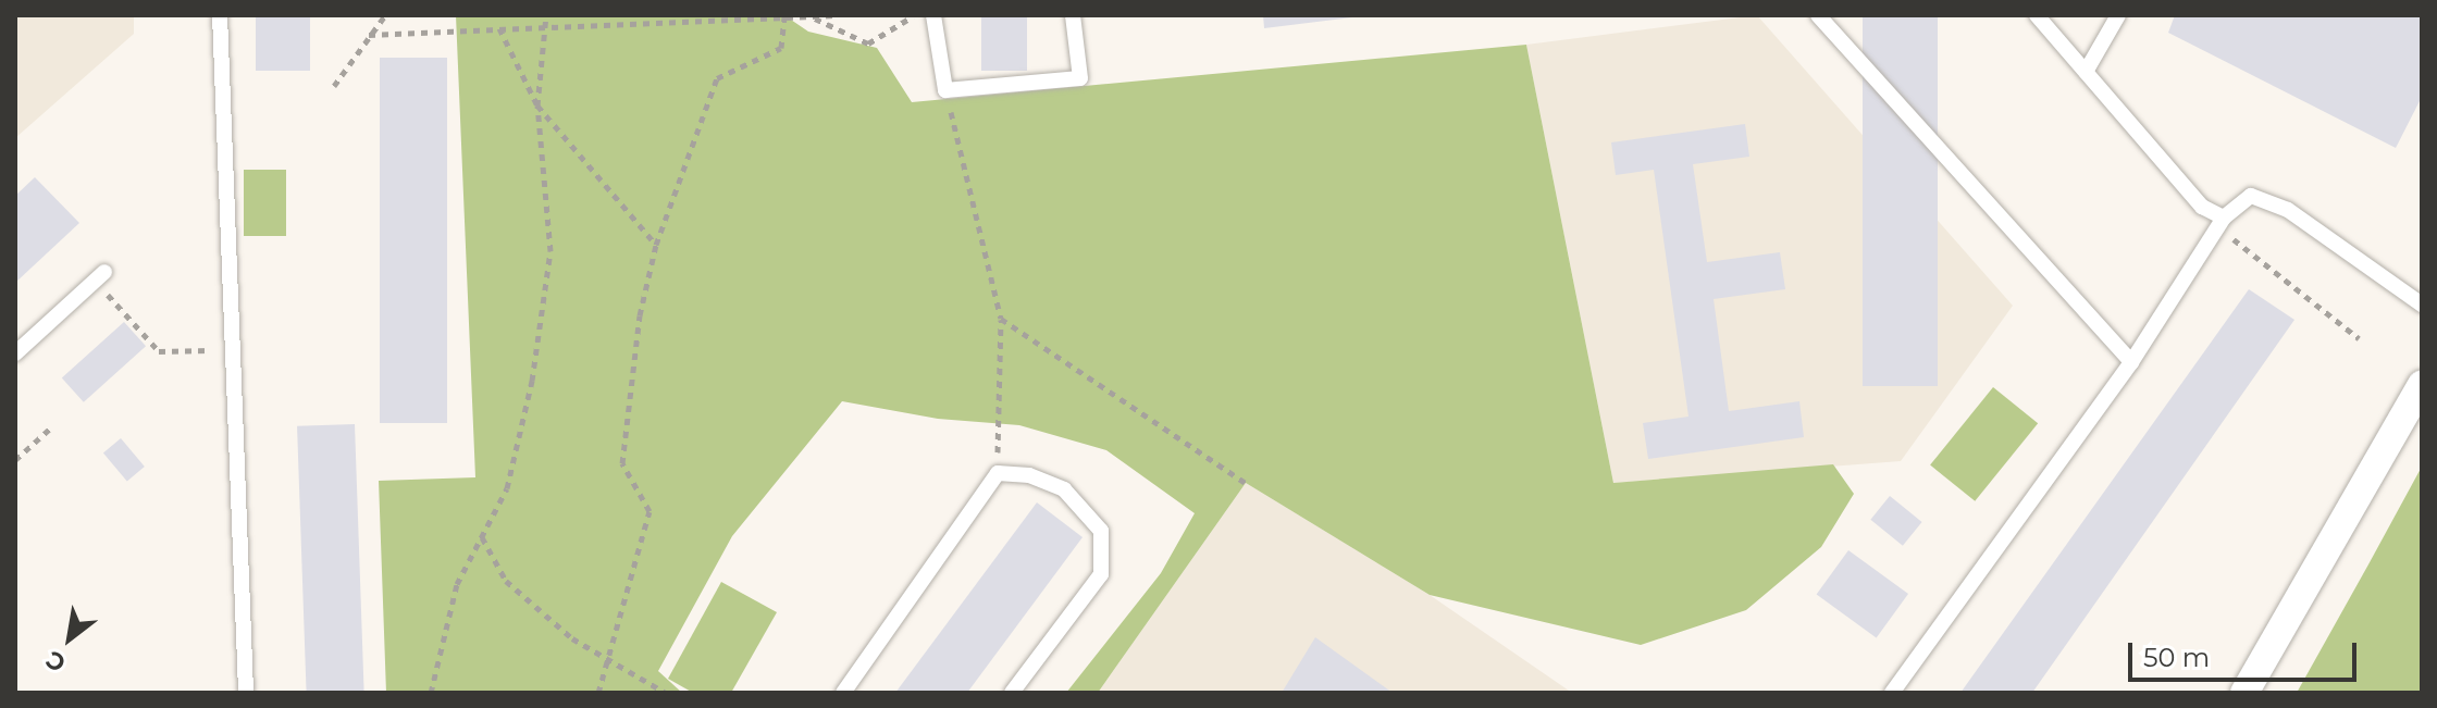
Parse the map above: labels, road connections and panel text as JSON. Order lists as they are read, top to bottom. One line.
{"scale_bar":"50 m","north":"bottom left"}
